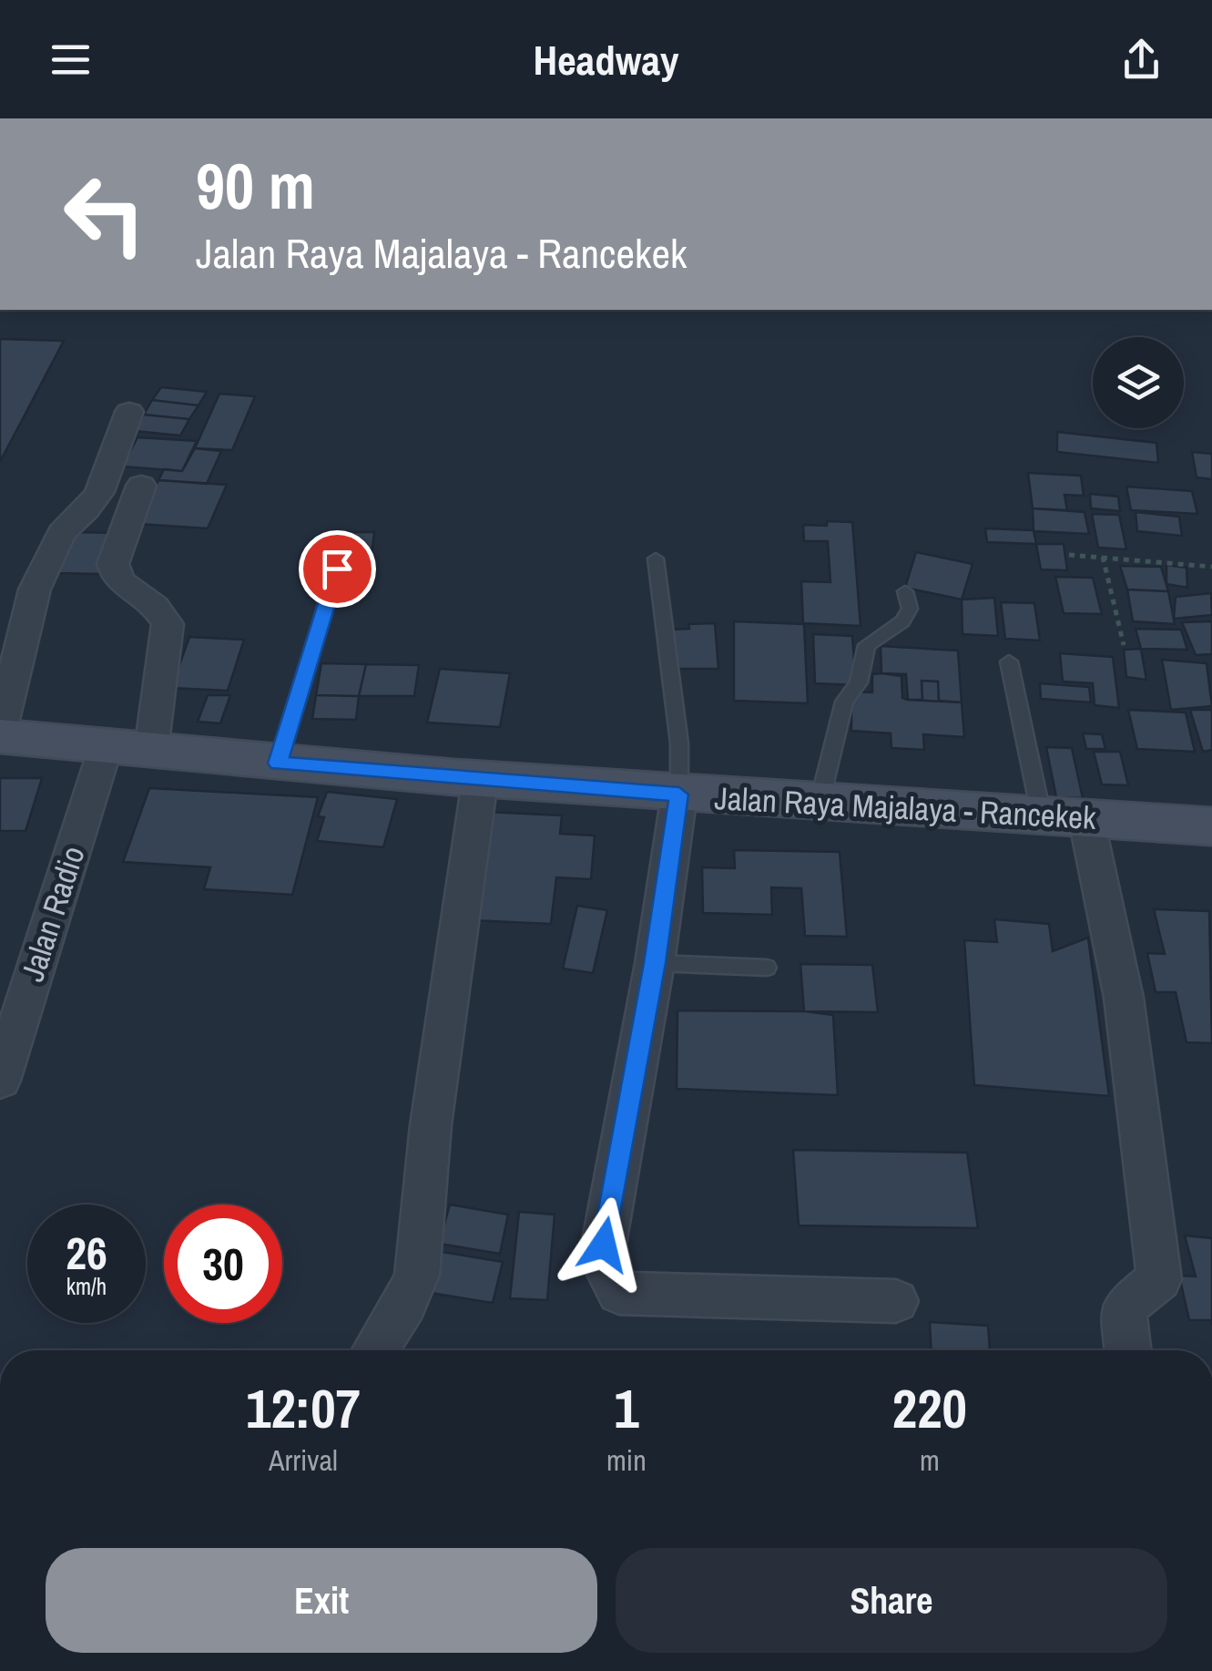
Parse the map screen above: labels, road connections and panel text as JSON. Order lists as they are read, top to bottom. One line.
{"streets":{"main road":["Jalan Raya Majalaya - Rancekek"],"street":["Jalan Radio"]},"crossings":[["Jalan Raya Majalaya - Rancekek","Jalan Radio"]],"page":{"header":"Headway","turn":["90 m","Jalan Raya Majalaya - Rancekek"],"speed":"26 km/h","limit":"30","eta":["12:07","Arrival","1","min","220","m"],"buttons":["Exit","Share"]}}
